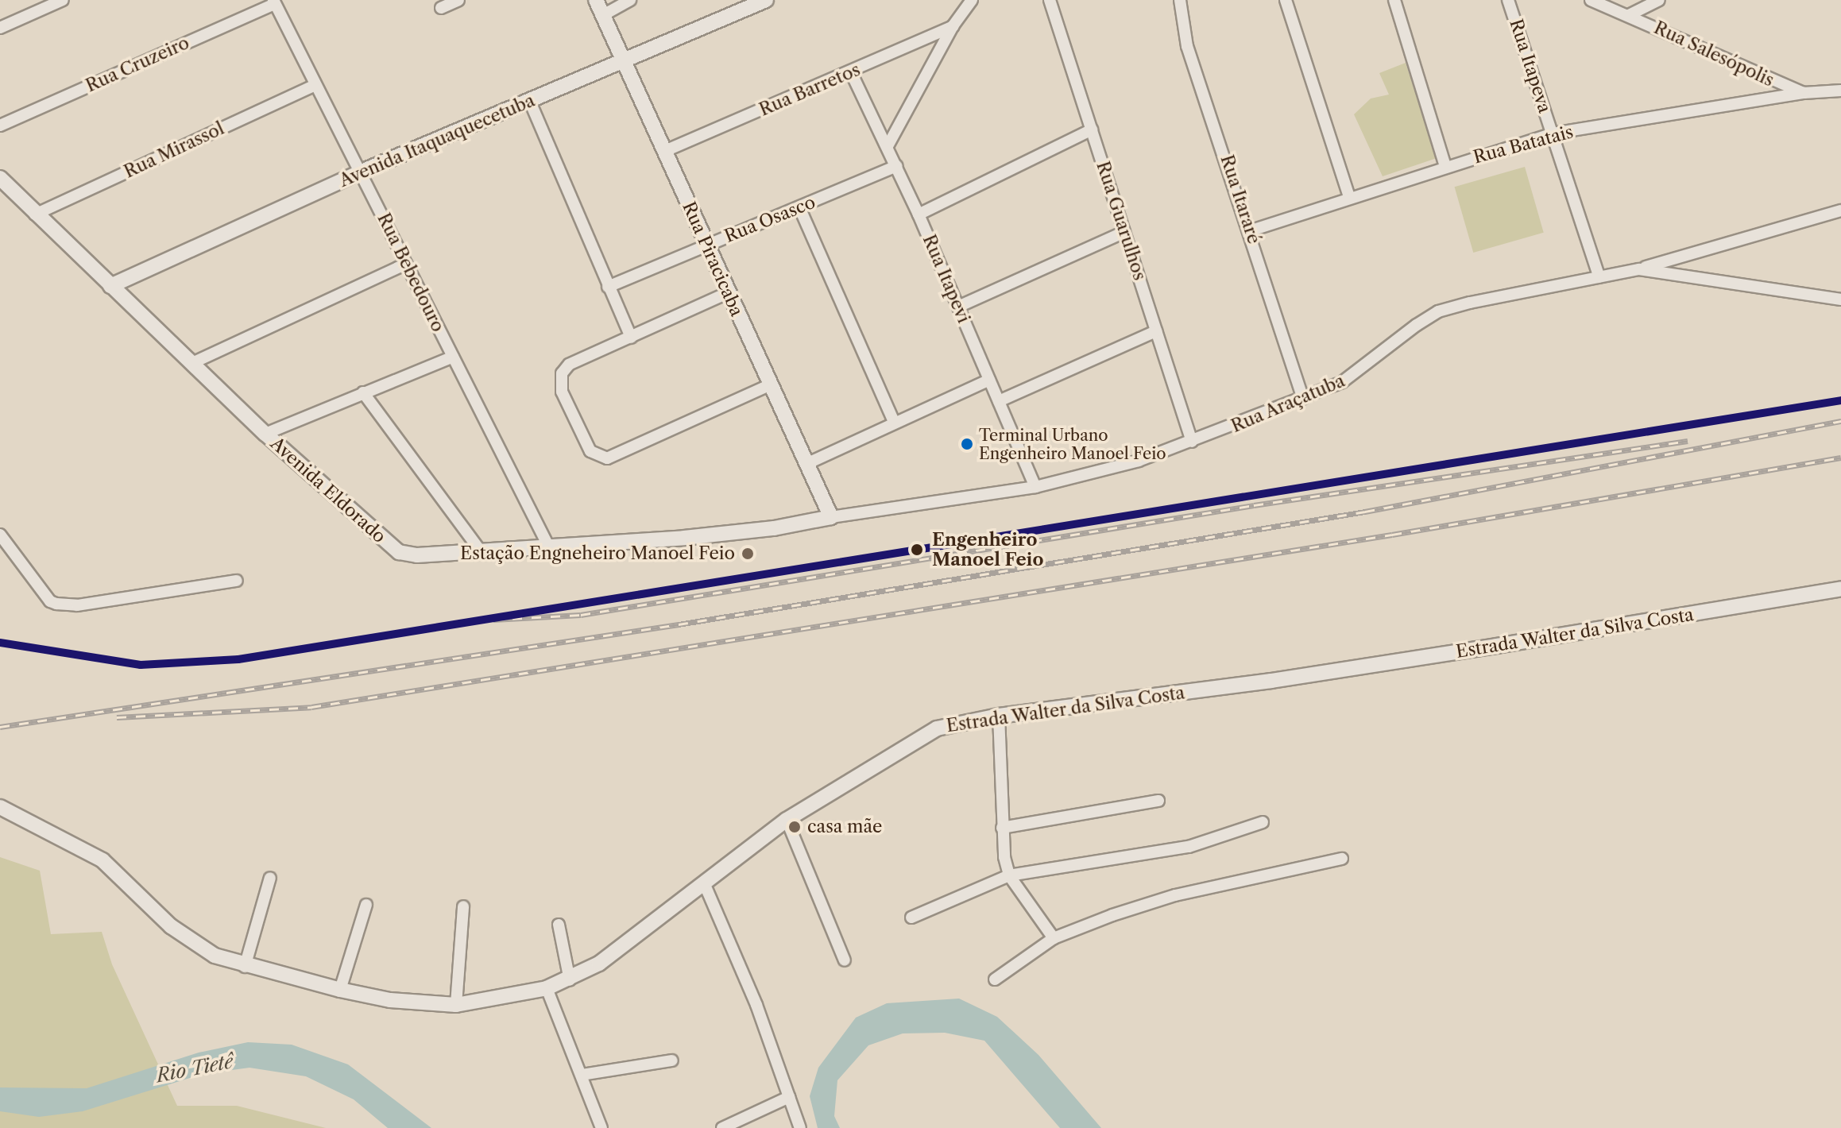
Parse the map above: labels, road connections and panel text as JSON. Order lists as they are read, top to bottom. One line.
{"streets":{"street":["Rua Salesópolis","Rua Cruzeiro","Rua Itapeva","Rua Barretos","Avenida Itaquaquecetuba","Rua Batatais","Rua Mirassol","Rua Itararé","Rua Osasco","Rua Guarulhos","Rua Piracicaba","Rua Bebedouro","Rua Itapevi","Rua Araçatuba","Avenida Eldorado","Estrada Walter da Silva Costa"]},"crossings":[["Rua Salesópolis","Rua Batatais"],["Rua Cruzeiro","Rua Bebedouro"],["Rua Itapeva","Rua Batatais"],["Rua Itapeva","Rua Araçatuba"],["Rua Barretos","Rua Piracicaba"],["Rua Barretos","Rua Itapevi"],["Avenida Itaquaquecetuba","Rua Piracicaba"],["Avenida Itaquaquecetuba","Rua Bebedouro"],["Avenida Itaquaquecetuba","Avenida Eldorado"],["Rua Batatais","Rua Itararé"],["Rua Mirassol","Rua Bebedouro"],["Rua Mirassol","Avenida Eldorado"],["Rua Itararé","Rua Araçatuba"],["Rua Osasco","Rua Piracicaba"],["Rua Osasco","Rua Itapevi"],["Rua Guarulhos","Rua Araçatuba"],["Rua Piracicaba","Rua Araçatuba"],["Rua Piracicaba","Avenida Eldorado"],["Rua Bebedouro","Avenida Eldorado"],["Rua Itapevi","Rua Araçatuba"],["Rua Araçatuba","Avenida Eldorado"]],"water":["Rio Tietê"],"places":["Terminal Urbano Engenheiro Manoel Feio","Engenheiro Manoel Feio","Estação Engneheiro Manoel Feio","casa mãe"]}
